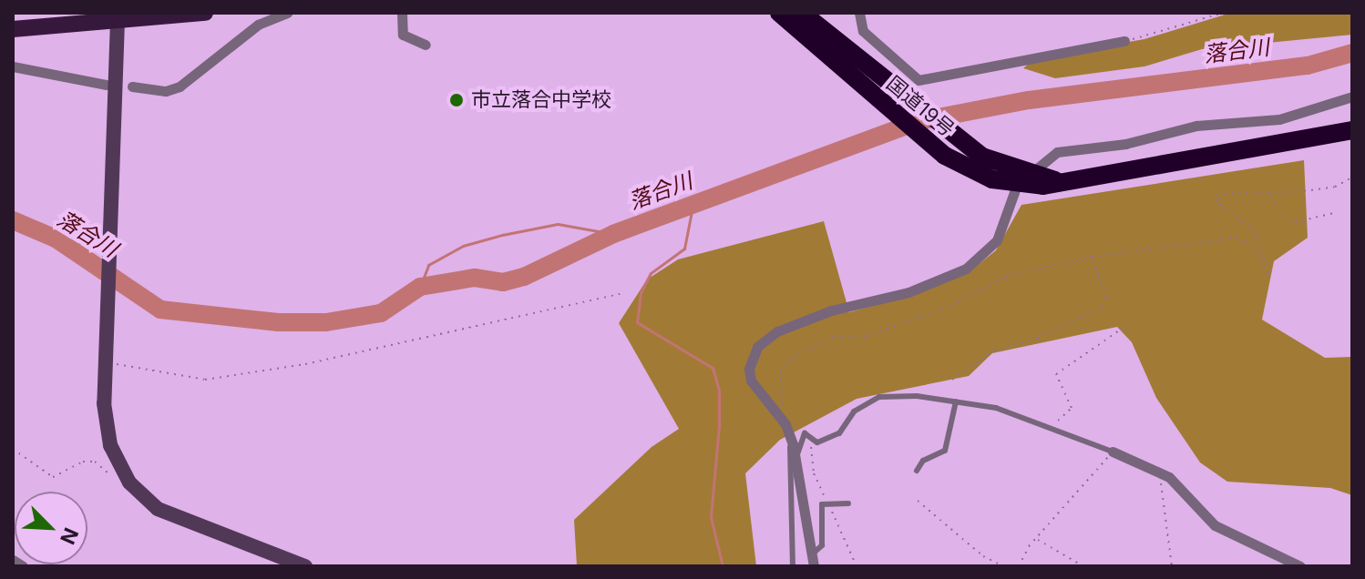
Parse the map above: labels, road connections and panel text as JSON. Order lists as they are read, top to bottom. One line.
{"streets":{"highway":["国道19号"]},"water":["落合川"],"places":["市立落合中学校"],"north":"bottom right"}
